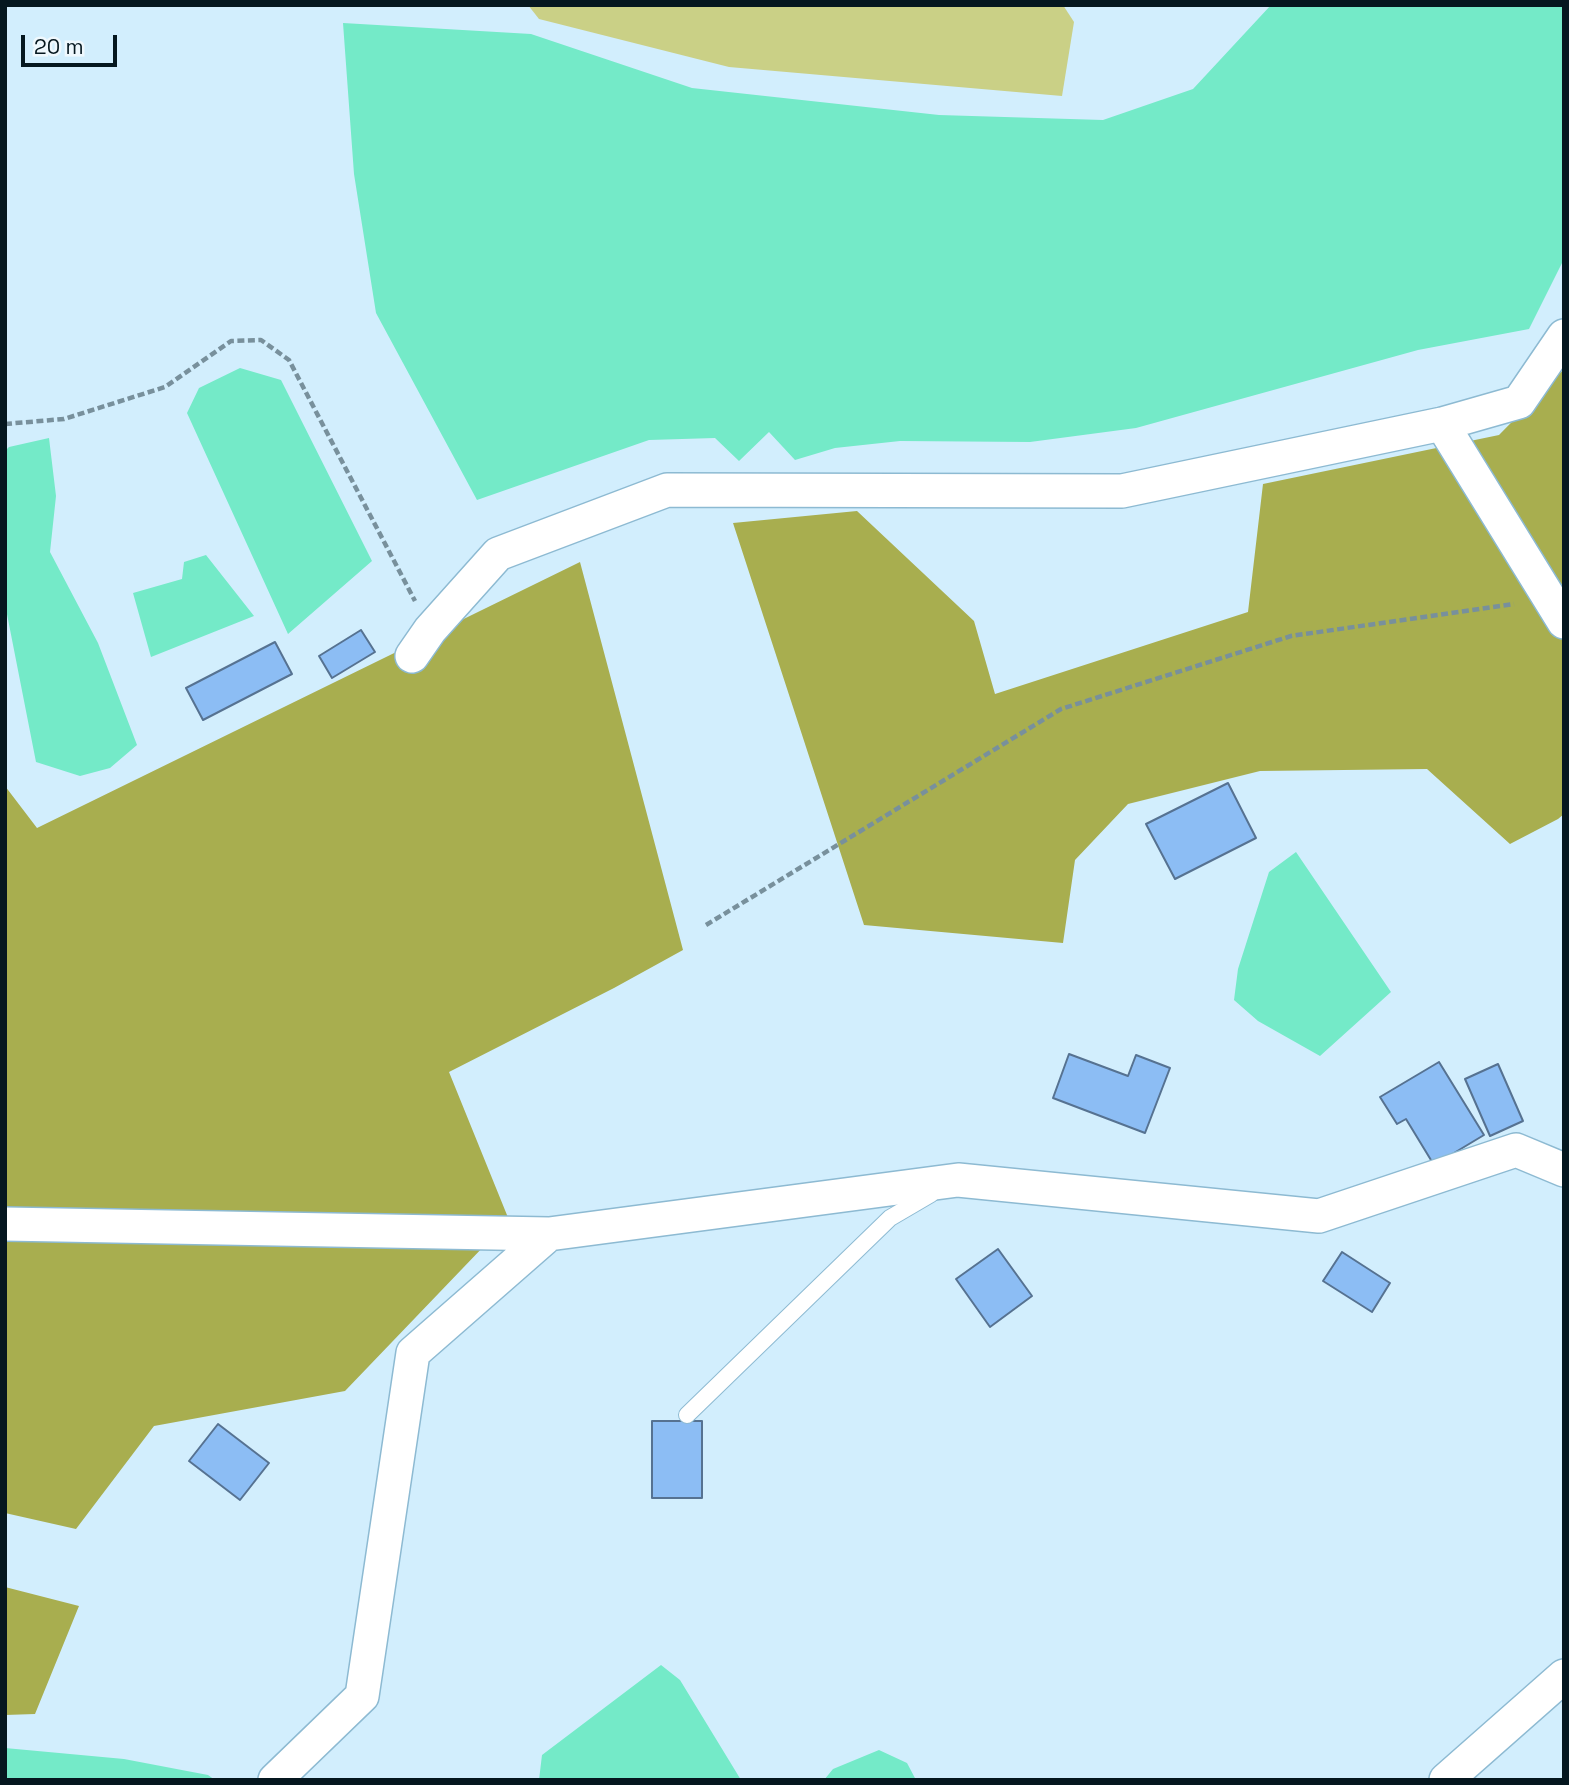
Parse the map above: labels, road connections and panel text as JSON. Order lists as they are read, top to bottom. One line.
{"scale_bar":"20 m"}
